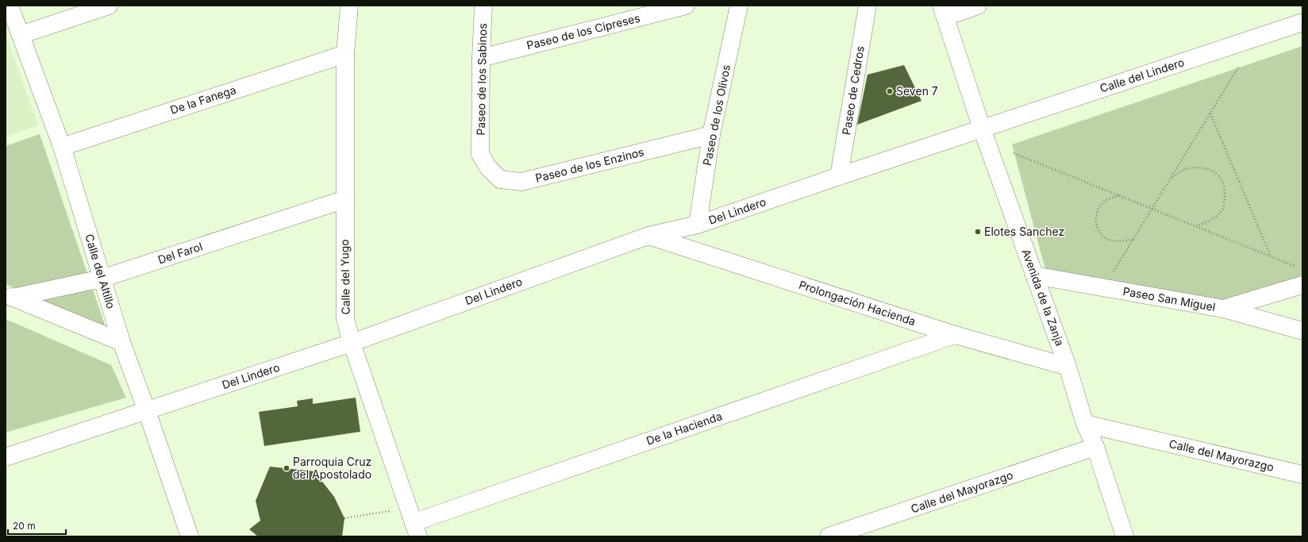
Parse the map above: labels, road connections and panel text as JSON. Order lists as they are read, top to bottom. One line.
{"streets":{"street":["Paseo de los Cipreses","Calle del Lindero","Paseo de los Sabinos","Paseo de Cedros","De la Fanega","Paseo de los Olivos","Paseo de los Enzinos","Del Lindero","Del Farol","Calle del Altillo","Calle del Yugo","Avenida de la Zanja","Paseo San Miguel","Prolongación Hacienda","De la Hacienda","Calle del Mayorazgo"]},"crossings":[["Paseo de los Cipreses","Paseo de los Sabinos"],["Calle del Lindero","Del Lindero"],["Calle del Lindero","Avenida de la Zanja"],["Paseo de los Sabinos","Paseo de los Enzinos"],["Paseo de Cedros","Del Lindero"],["De la Fanega","Calle del Altillo"],["De la Fanega","Calle del Yugo"],["Paseo de los Olivos","Paseo de los Enzinos"],["Paseo de los Olivos","Del Lindero"],["Del Lindero","Calle del Altillo"],["Del Lindero","Calle del Yugo"],["Del Lindero","Avenida de la Zanja"],["Del Lindero","Prolongación Hacienda"],["Del Farol","Calle del Altillo"],["Del Farol","Calle del Yugo"],["Calle del Yugo","De la Hacienda"],["Avenida de la Zanja","Paseo San Miguel"],["Avenida de la Zanja","Prolongación Hacienda"],["Avenida de la Zanja","Calle del Mayorazgo"],["Prolongación Hacienda","De la Hacienda"]],"places":["Seven 7","Elotes Sanchez","Parroquia Cruz del Apostolado"],"scale_bar":"20 m"}
